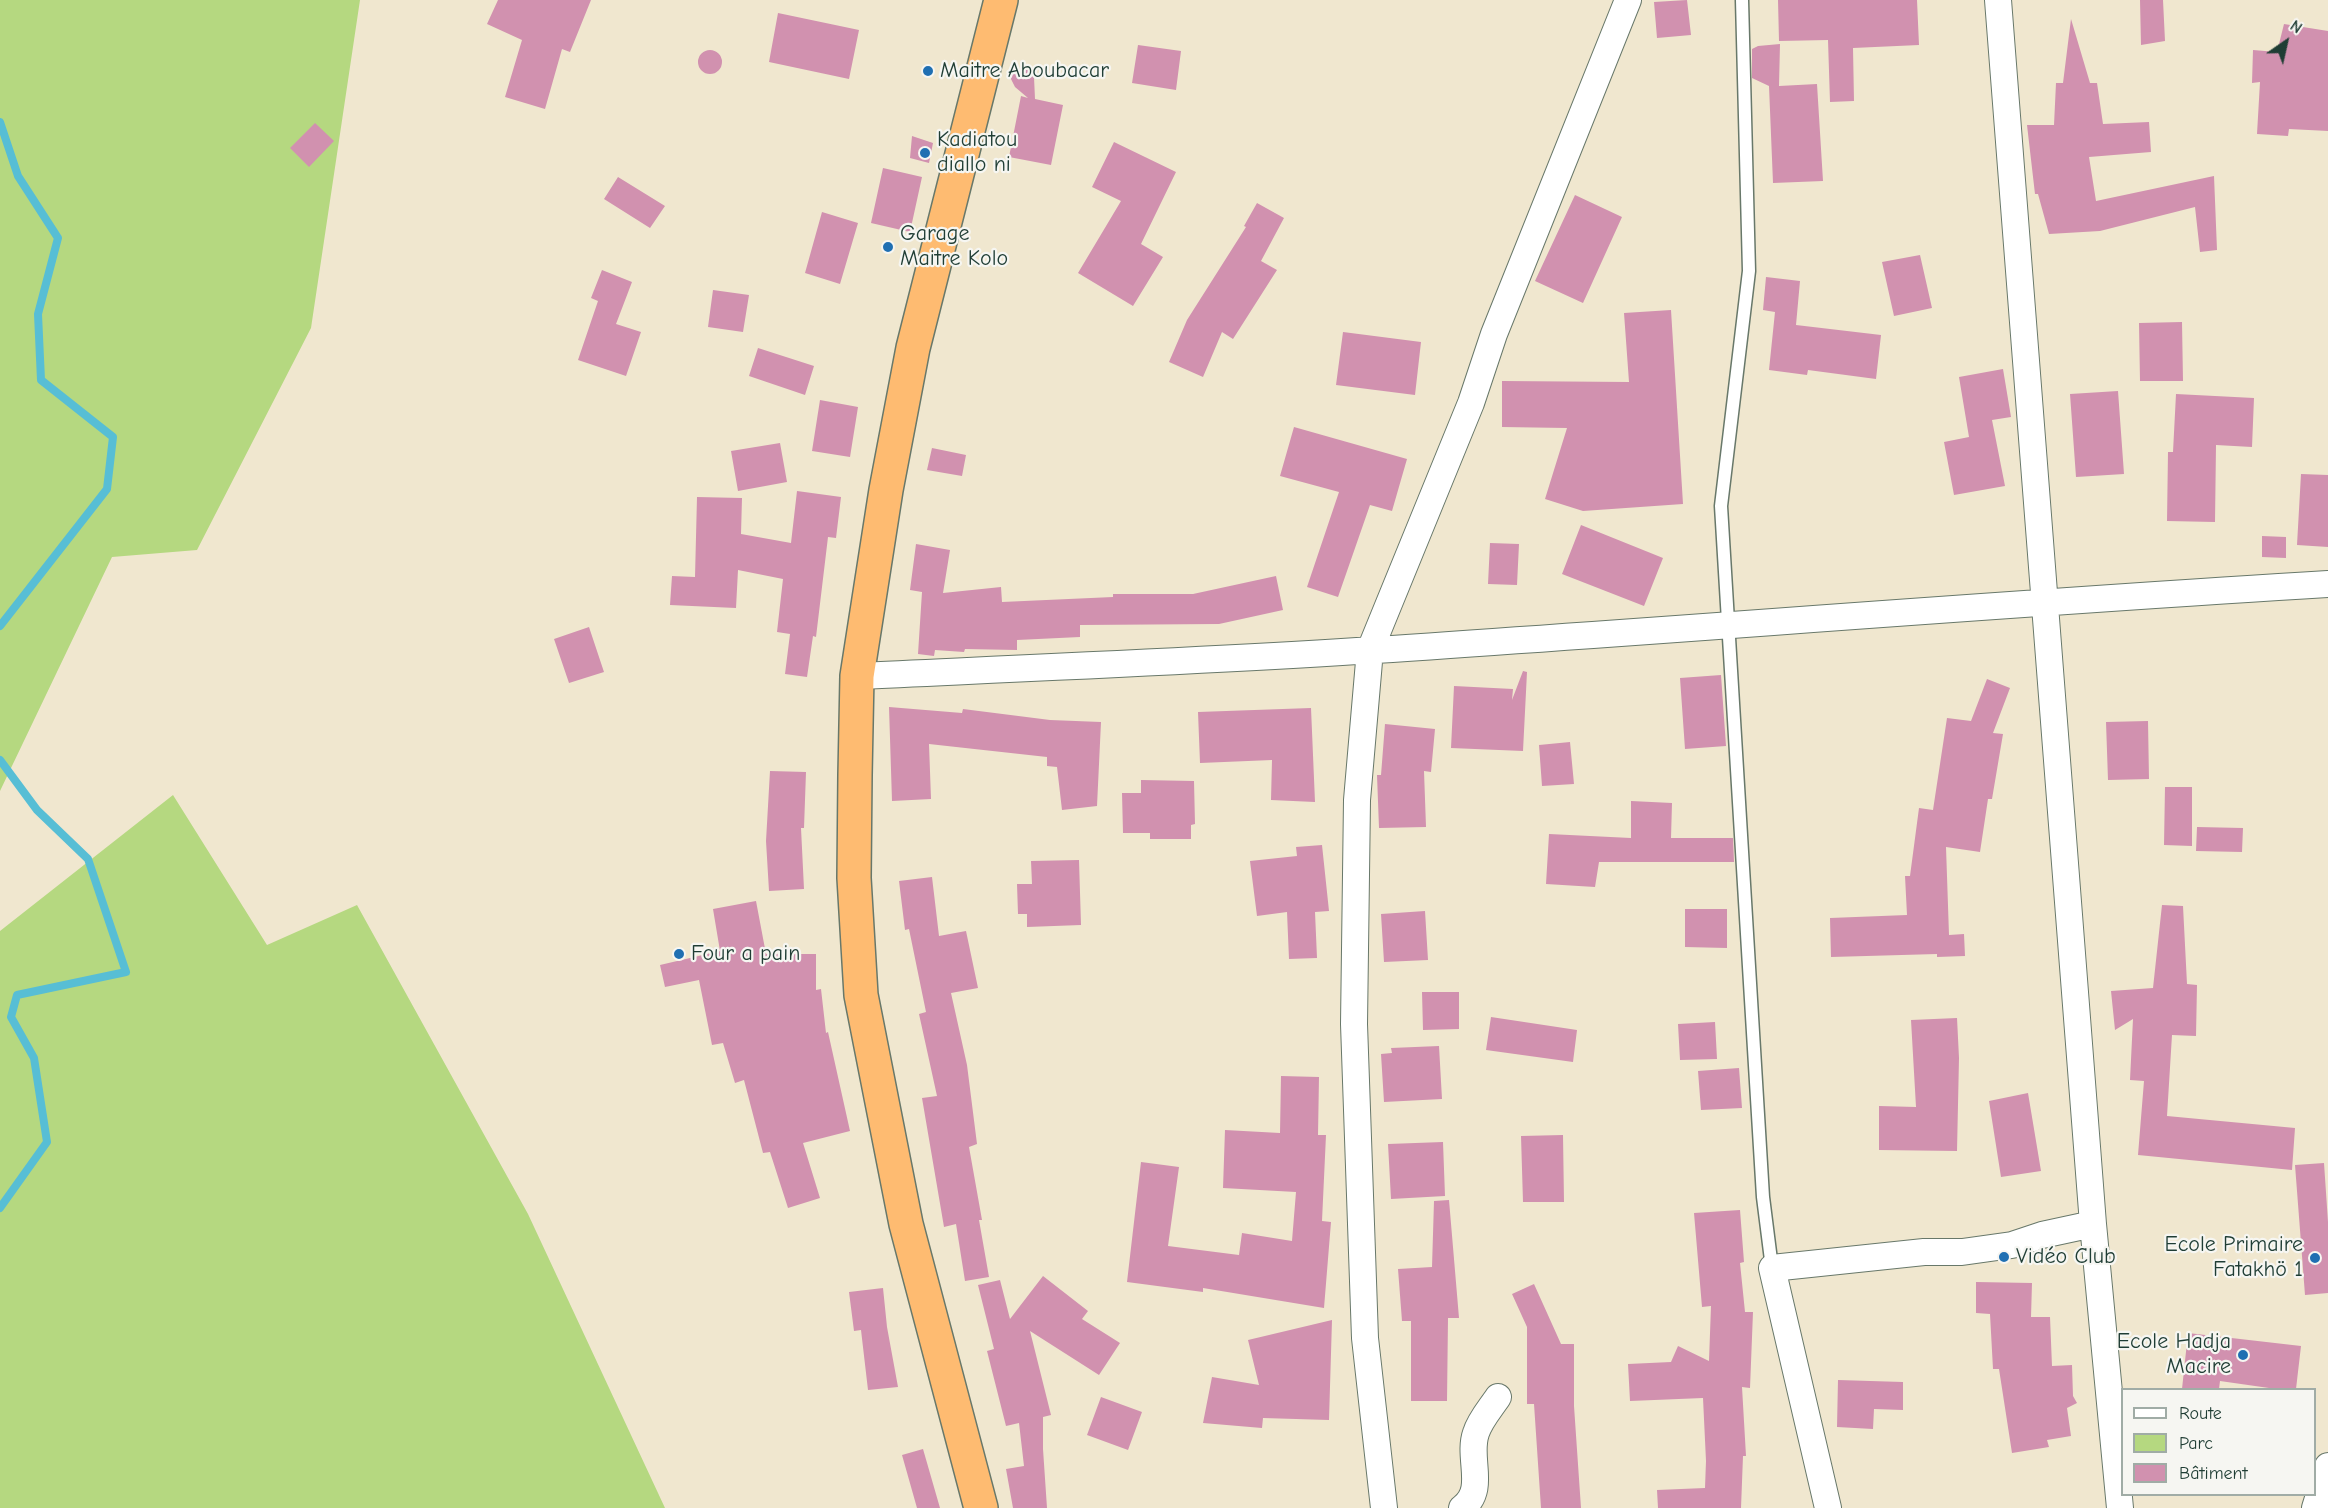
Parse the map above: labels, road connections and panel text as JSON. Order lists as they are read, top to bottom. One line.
{"places":["Maitre Aboubacar","Kadiatou diallo ni","Garage Maitre Kolo","Four a pain","Vidéo Club","Ecole Primaire Fatakhö 1","Ecole Hadja Macire"],"legend":["Route","Parc","Bâtiment"],"north":"top right"}
